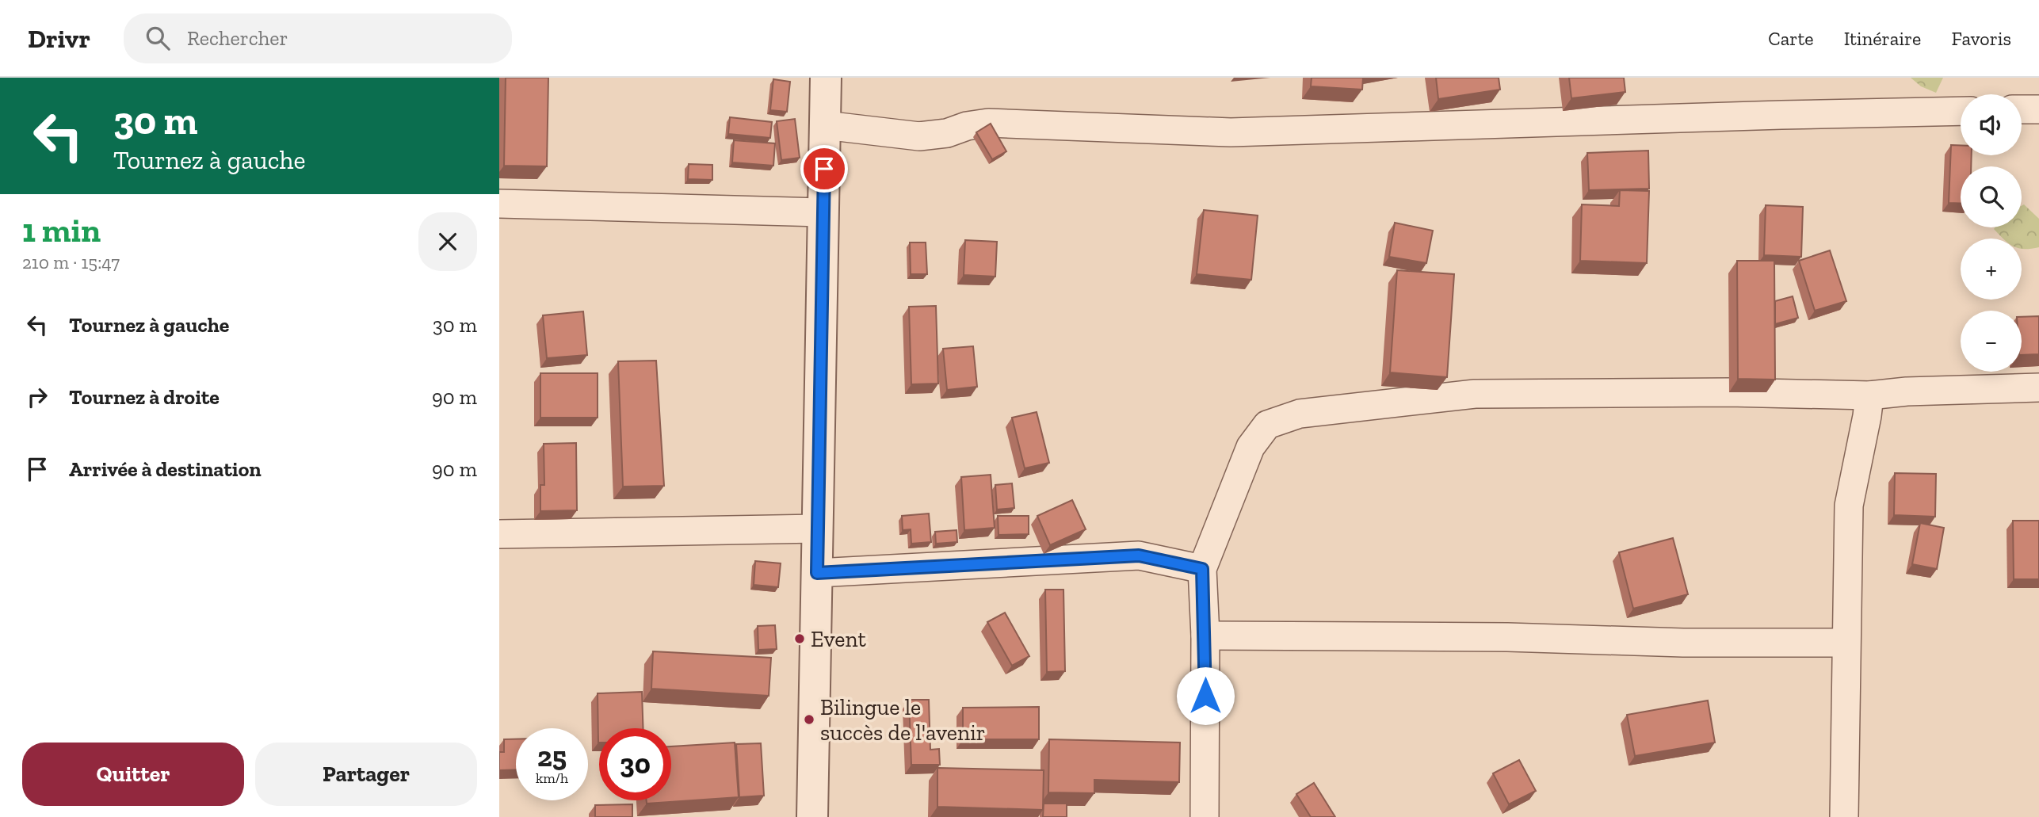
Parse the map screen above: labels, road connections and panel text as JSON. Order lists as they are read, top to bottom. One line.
{"places":["Event","Bilingue le succès de l'avenir"],"page":{"header":"Drivr","search":"Rechercher","nav":["Carte","Itinéraire","Favoris"],"turn":["30 m","Tournez à gauche"],"map_buttons":["+","−"],"heading":["1 min","210 m · 15:47"],"list":[{"name":"Tournez à gauche","value":"30 m"},{"name":"Tournez à droite","value":"90 m"},{"name":"Arrivée à destination","value":"90 m"}],"speed":"25 km/h","limit":"30","buttons":["Quitter","Partager"]}}
